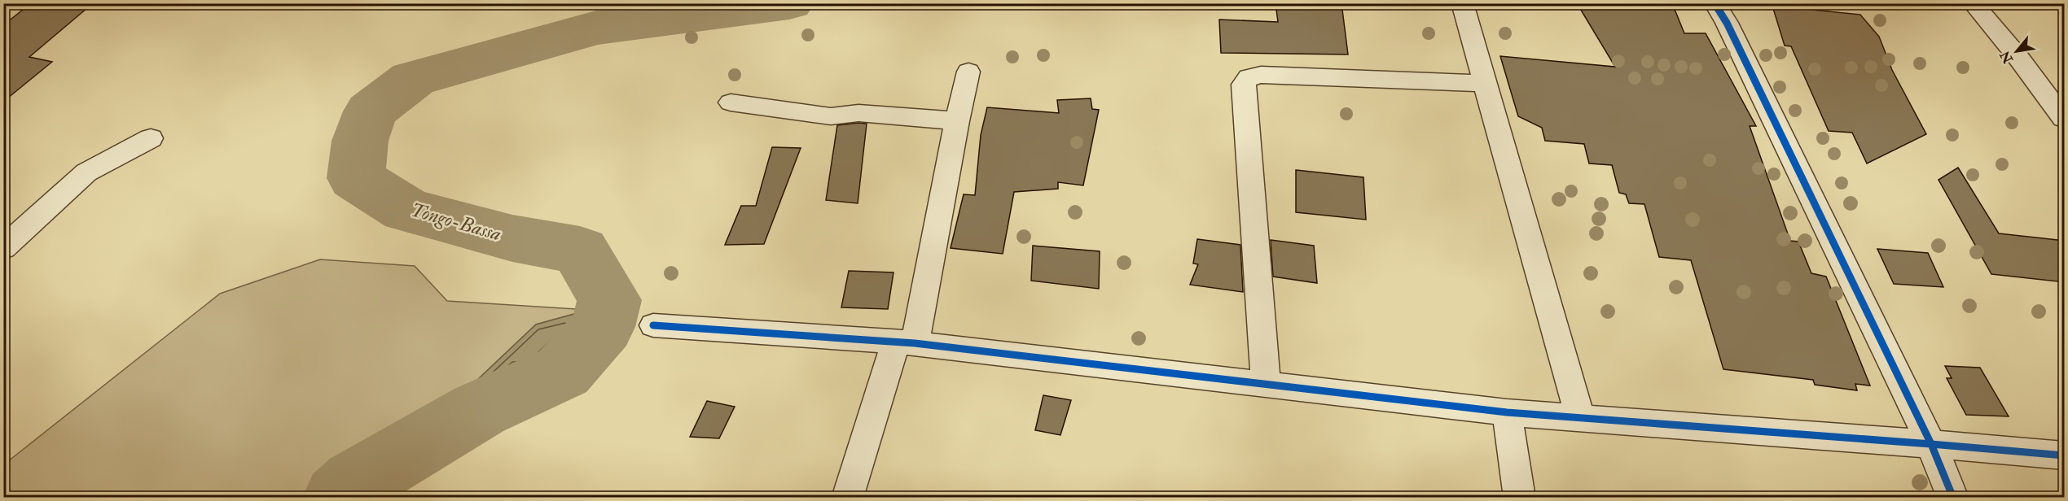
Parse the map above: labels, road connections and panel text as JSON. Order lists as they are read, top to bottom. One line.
{"water":["Tongo-Bassa"],"north":"bottom left"}
